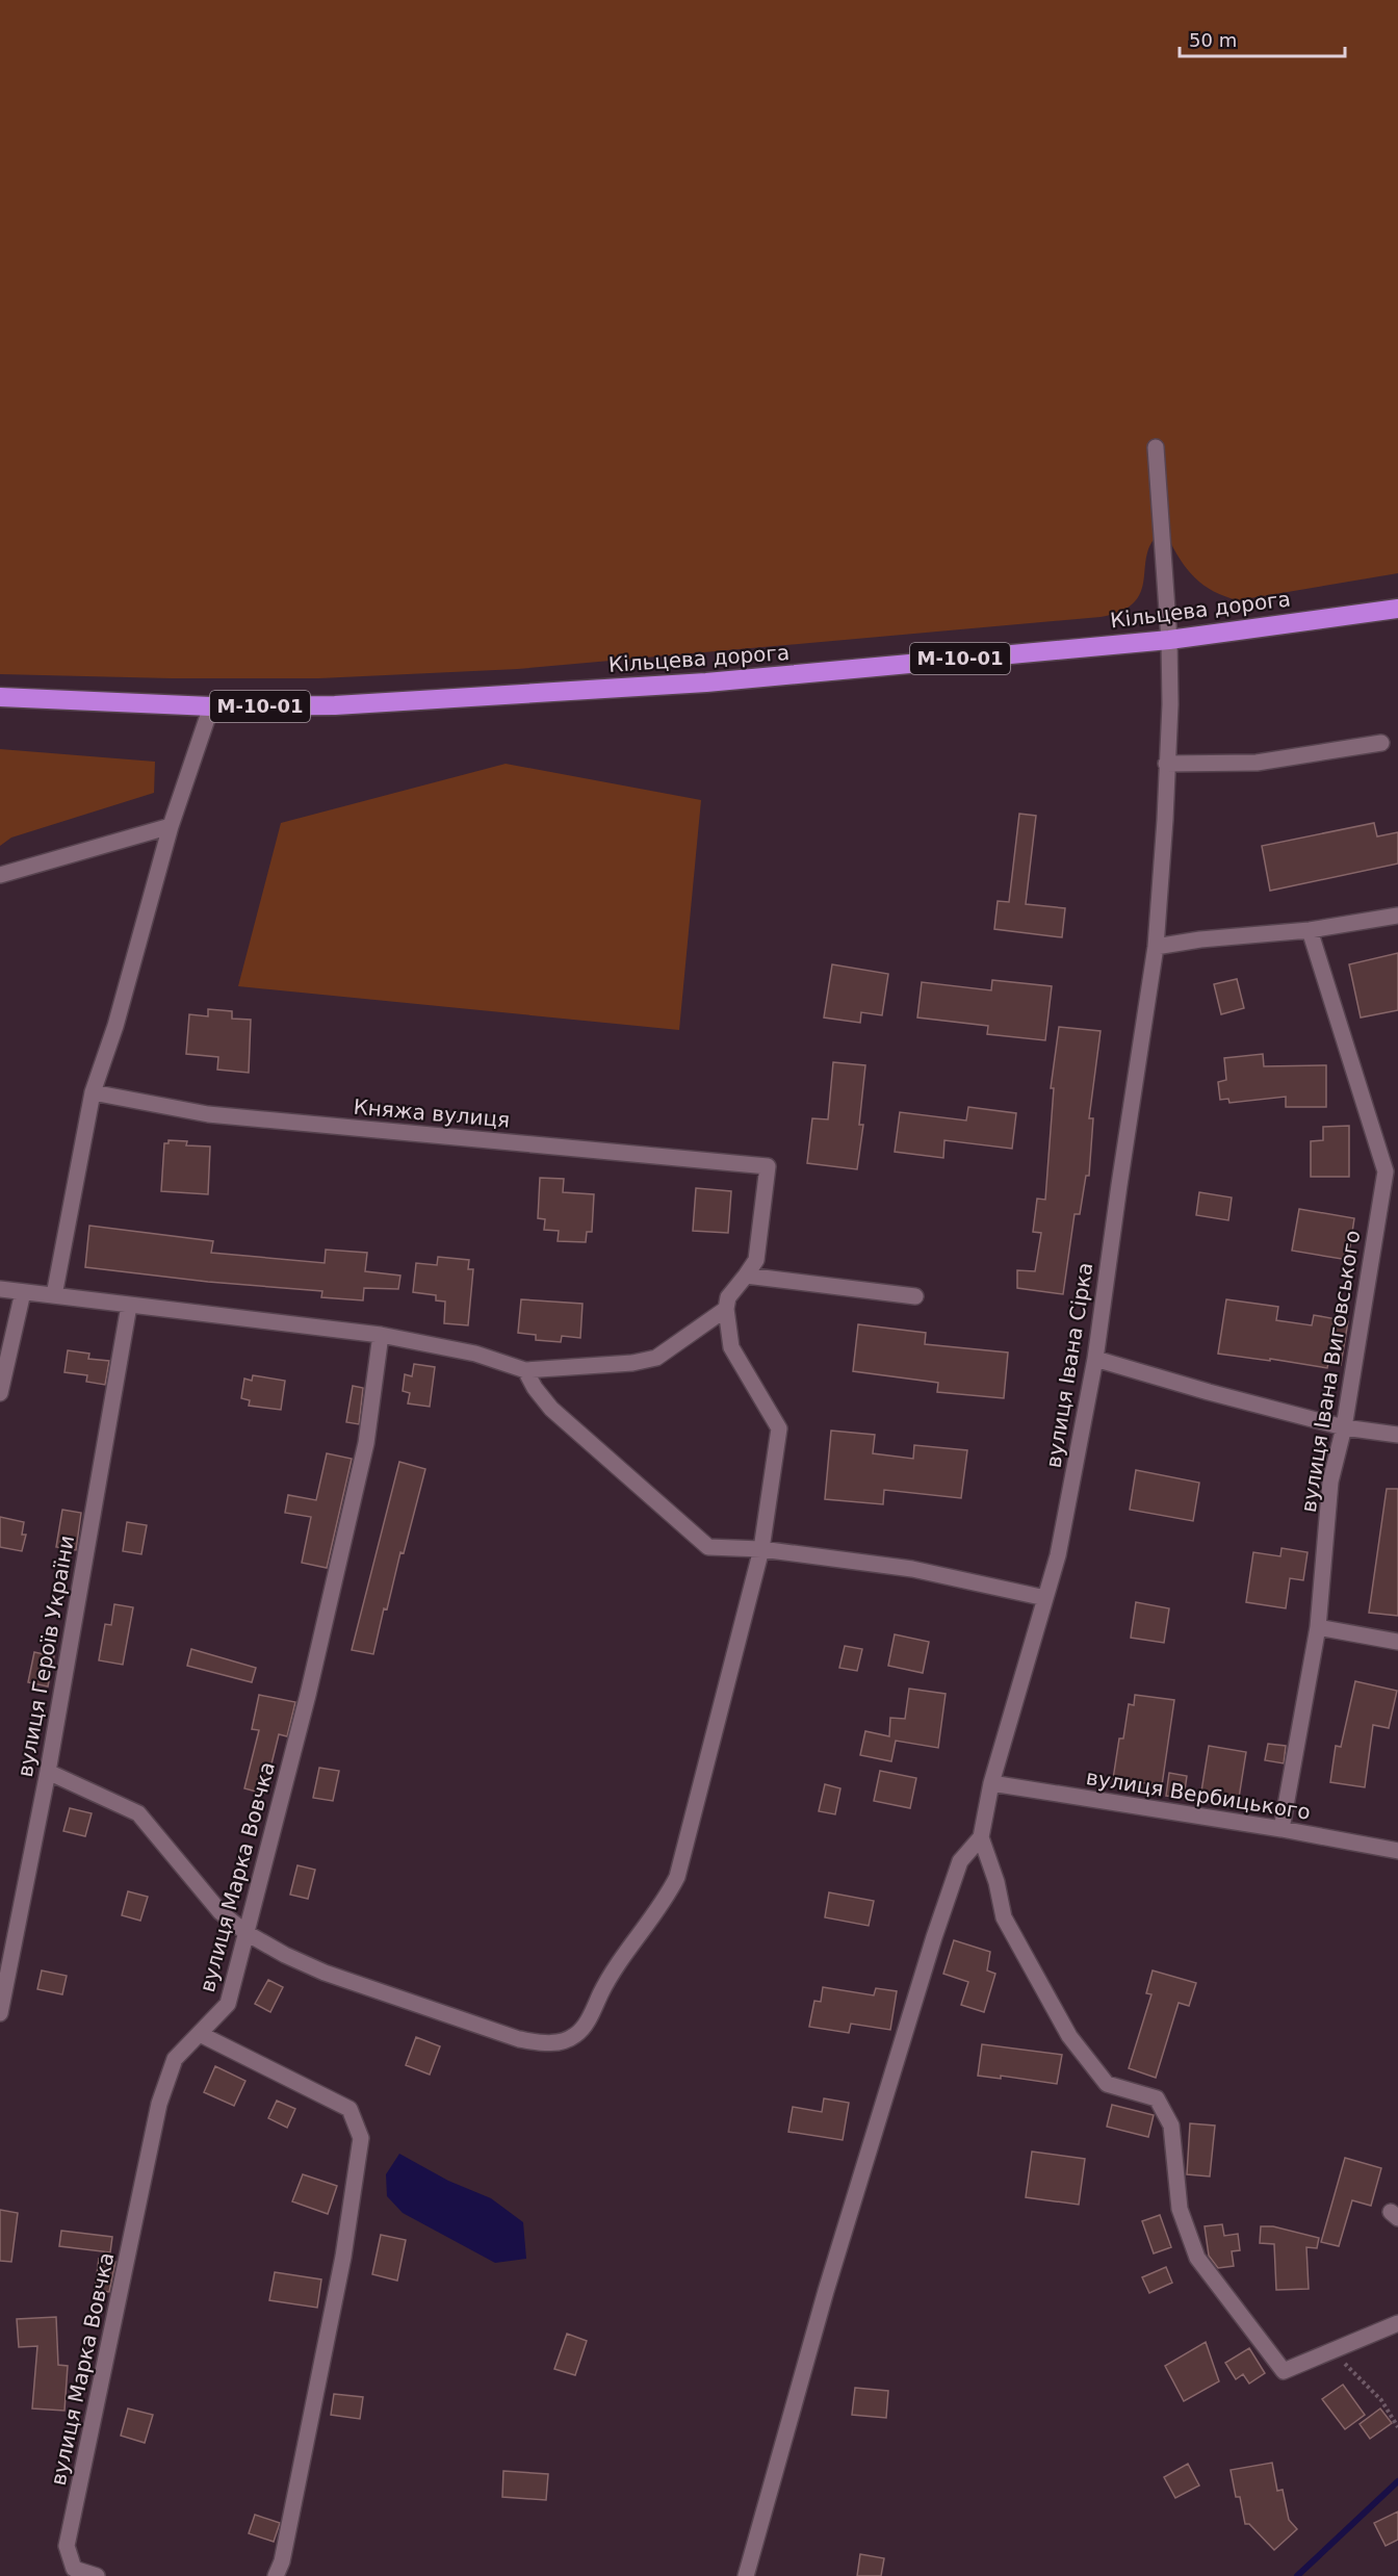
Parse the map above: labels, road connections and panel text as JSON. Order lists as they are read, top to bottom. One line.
{"streets":{"highway":["Кільцева дорога","М-10-01"],"street":["Княжа вулиця","вулиця Івана Сірка","вулиця Івана Виговського","вулиця Героїв України","вулиця Вербицького","вулиця Марка Вовчка"]},"crossings":[["Кільцева дорога","вулиця Івана Сірка"],["вулиця Івана Сірка","вулиця Вербицького"],["вулиця Івана Виговського","вулиця Вербицького"]],"scale_bar":"50 m"}
